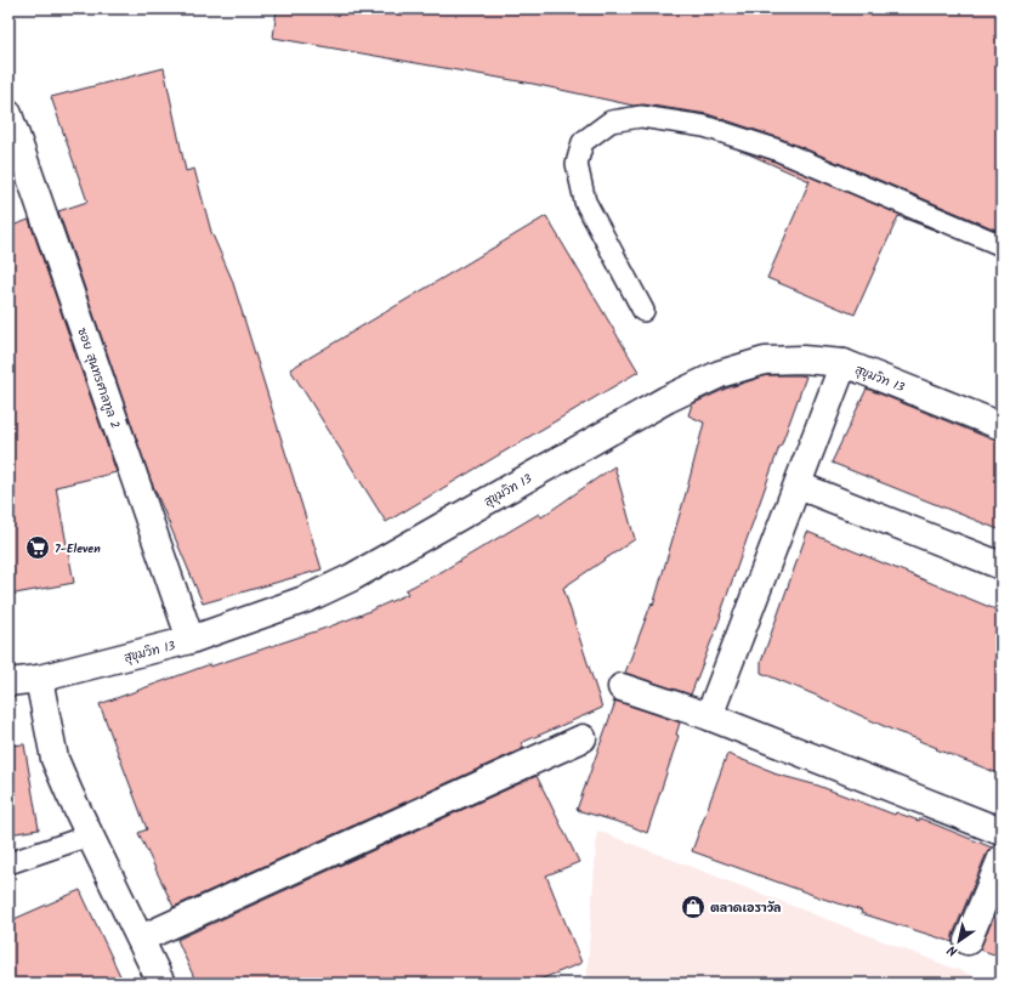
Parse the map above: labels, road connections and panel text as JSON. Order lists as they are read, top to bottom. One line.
{"streets":{"street":["ซอย สุนทรศาลทูล 2","สุขุมวิท 13"]},"crossings":[["ซอย สุนทรศาลทูล 2","สุขุมวิท 13"]],"places":{"supermarket":["7-Eleven"],"shop":["ตลาดเอราวัล"]},"north":"bottom left"}
